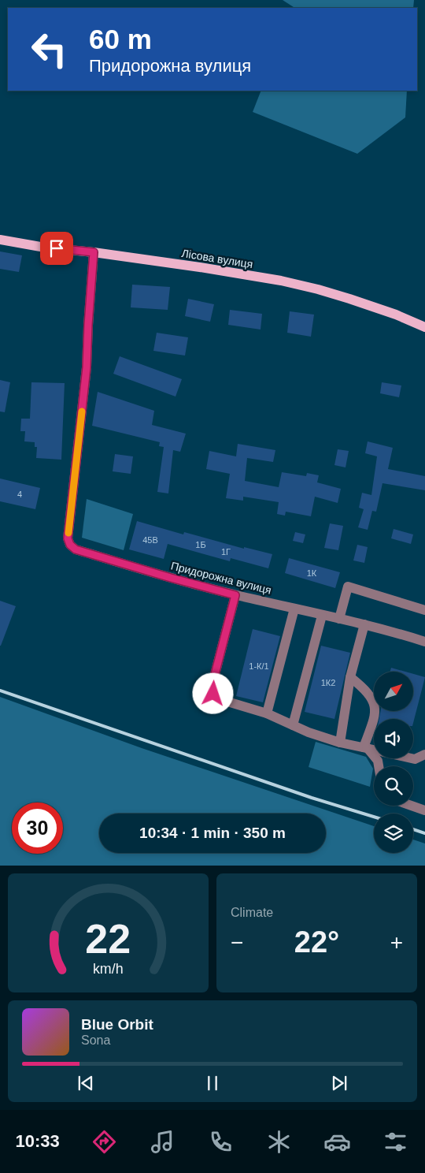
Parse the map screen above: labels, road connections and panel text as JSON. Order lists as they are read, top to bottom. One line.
{"streets":{"main road":["Лісова вулиця"],"street":["Придорожна вулиця"]},"crossings":[["Лісова вулиця","Придорожна вулиця"]],"house_numbers":["4","45В","1Б","1Г","1К","1-К/1","1К2"],"north":"top right","page":{"turn":["60 m","Придорожна вулиця"],"limit":"30","trip":"10:34 · 1 min · 350 m","tile":"Climate","heat":["−","22°","+"],"song":["Blue Orbit","Sona"],"tabs":"10:33","gauge":["22","km/h"]}}
